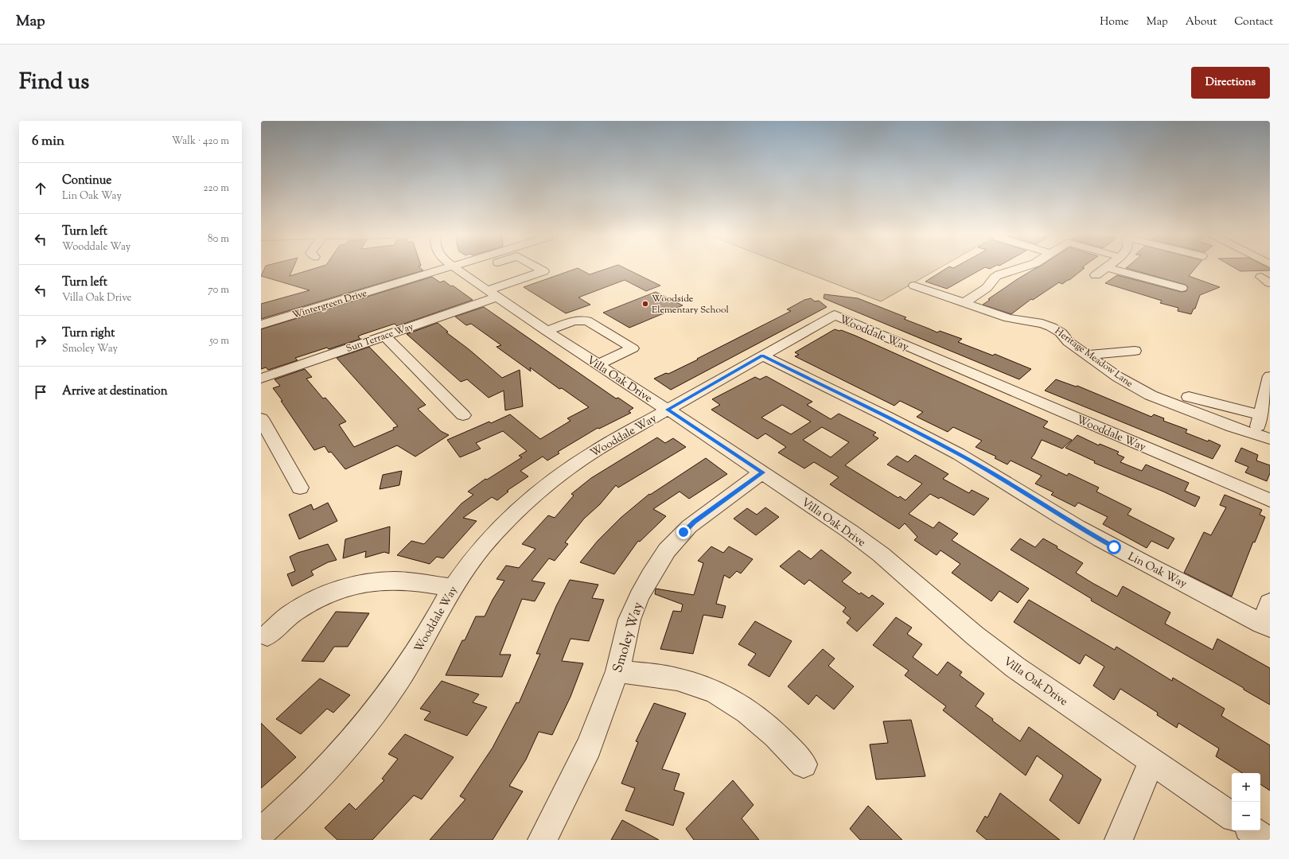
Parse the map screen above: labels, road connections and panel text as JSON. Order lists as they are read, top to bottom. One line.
{"streets":{"street":["Wintergreen Drive","Wooddale Way","Sun Terrace Way","Heritage Meadow Lane","Villa Oak Drive","Lin Oak Way","Smoley Way"]},"crossings":[["Wintergreen Drive","Sun Terrace Way"],["Wintergreen Drive","Villa Oak Drive"],["Wooddale Way","Villa Oak Drive"],["Wooddale Way","Lin Oak Way"],["Sun Terrace Way","Villa Oak Drive"],["Villa Oak Drive","Smoley Way"]],"places":["Woodside Elementary School"],"page":{"header":"Map","nav":["Home","Map","About","Contact"],"title":"Find us","buttons":"Directions","heading":["6 min","Walk · 420 m"],"list":[["Continue","Lin Oak Way","220 m"],["Turn left","Wooddale Way","80 m"],["Turn left","Villa Oak Drive","70 m"],["Turn right","Smoley Way","50 m"],"Arrive at destination"],"map_buttons":["+","−"]}}
